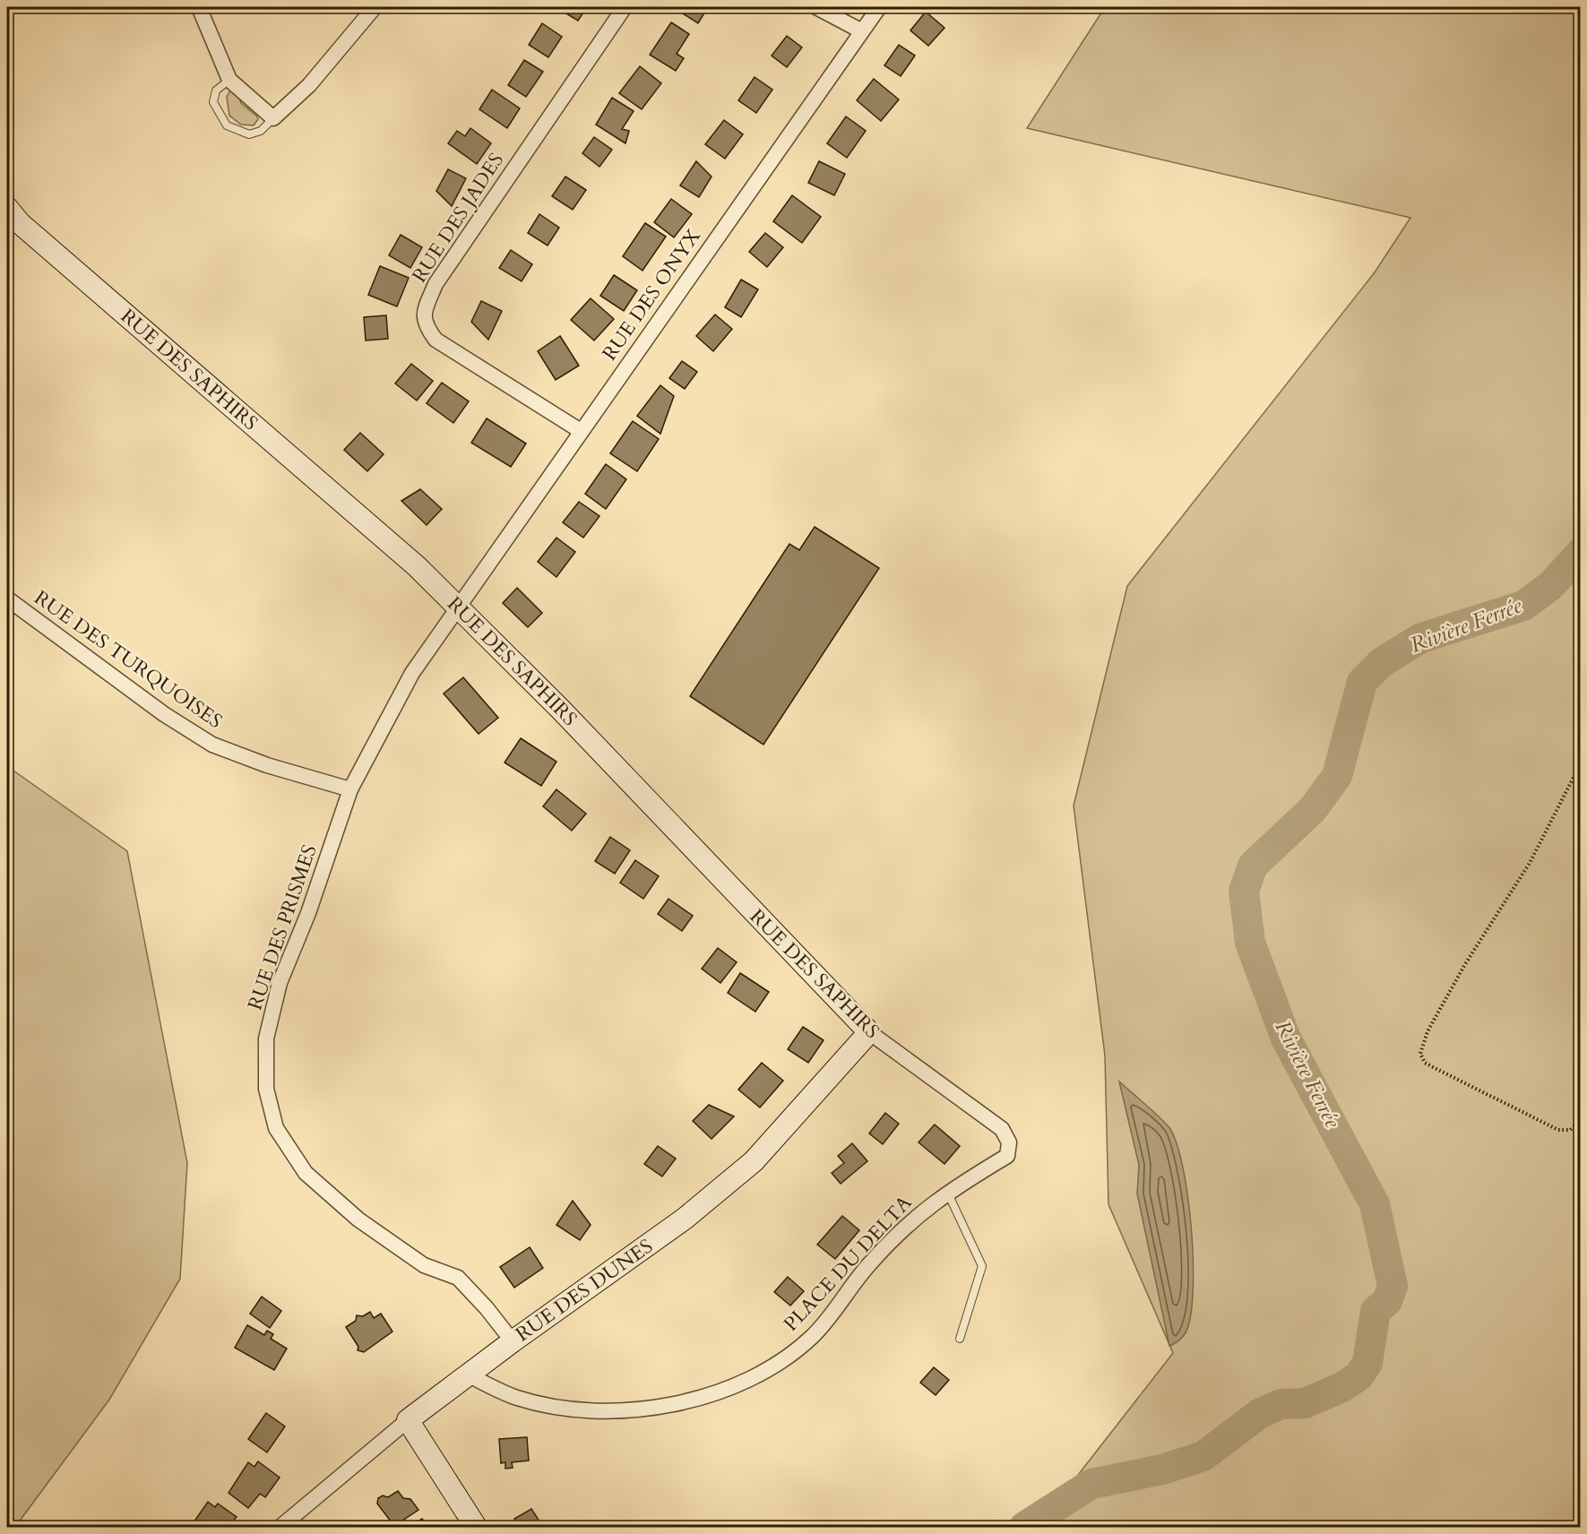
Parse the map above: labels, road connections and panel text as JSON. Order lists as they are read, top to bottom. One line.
{"streets":{"street":["RUE DES JADES","RUE DES ONYX","RUE DES SAPHIRS","RUE DES TURQUOISES","RUE DES PRISMES","PLACE DU DELTA","RUE DES DUNES"]},"crossings":[["RUE DES JADES","RUE DES ONYX"],["RUE DES ONYX","RUE DES SAPHIRS"],["RUE DES ONYX","RUE DES PRISMES"],["RUE DES SAPHIRS","RUE DES PRISMES"],["RUE DES SAPHIRS","PLACE DU DELTA"],["RUE DES SAPHIRS","RUE DES DUNES"],["RUE DES TURQUOISES","RUE DES PRISMES"],["RUE DES PRISMES","RUE DES DUNES"],["PLACE DU DELTA","RUE DES DUNES"]],"water":["Rivière Ferrée"]}
